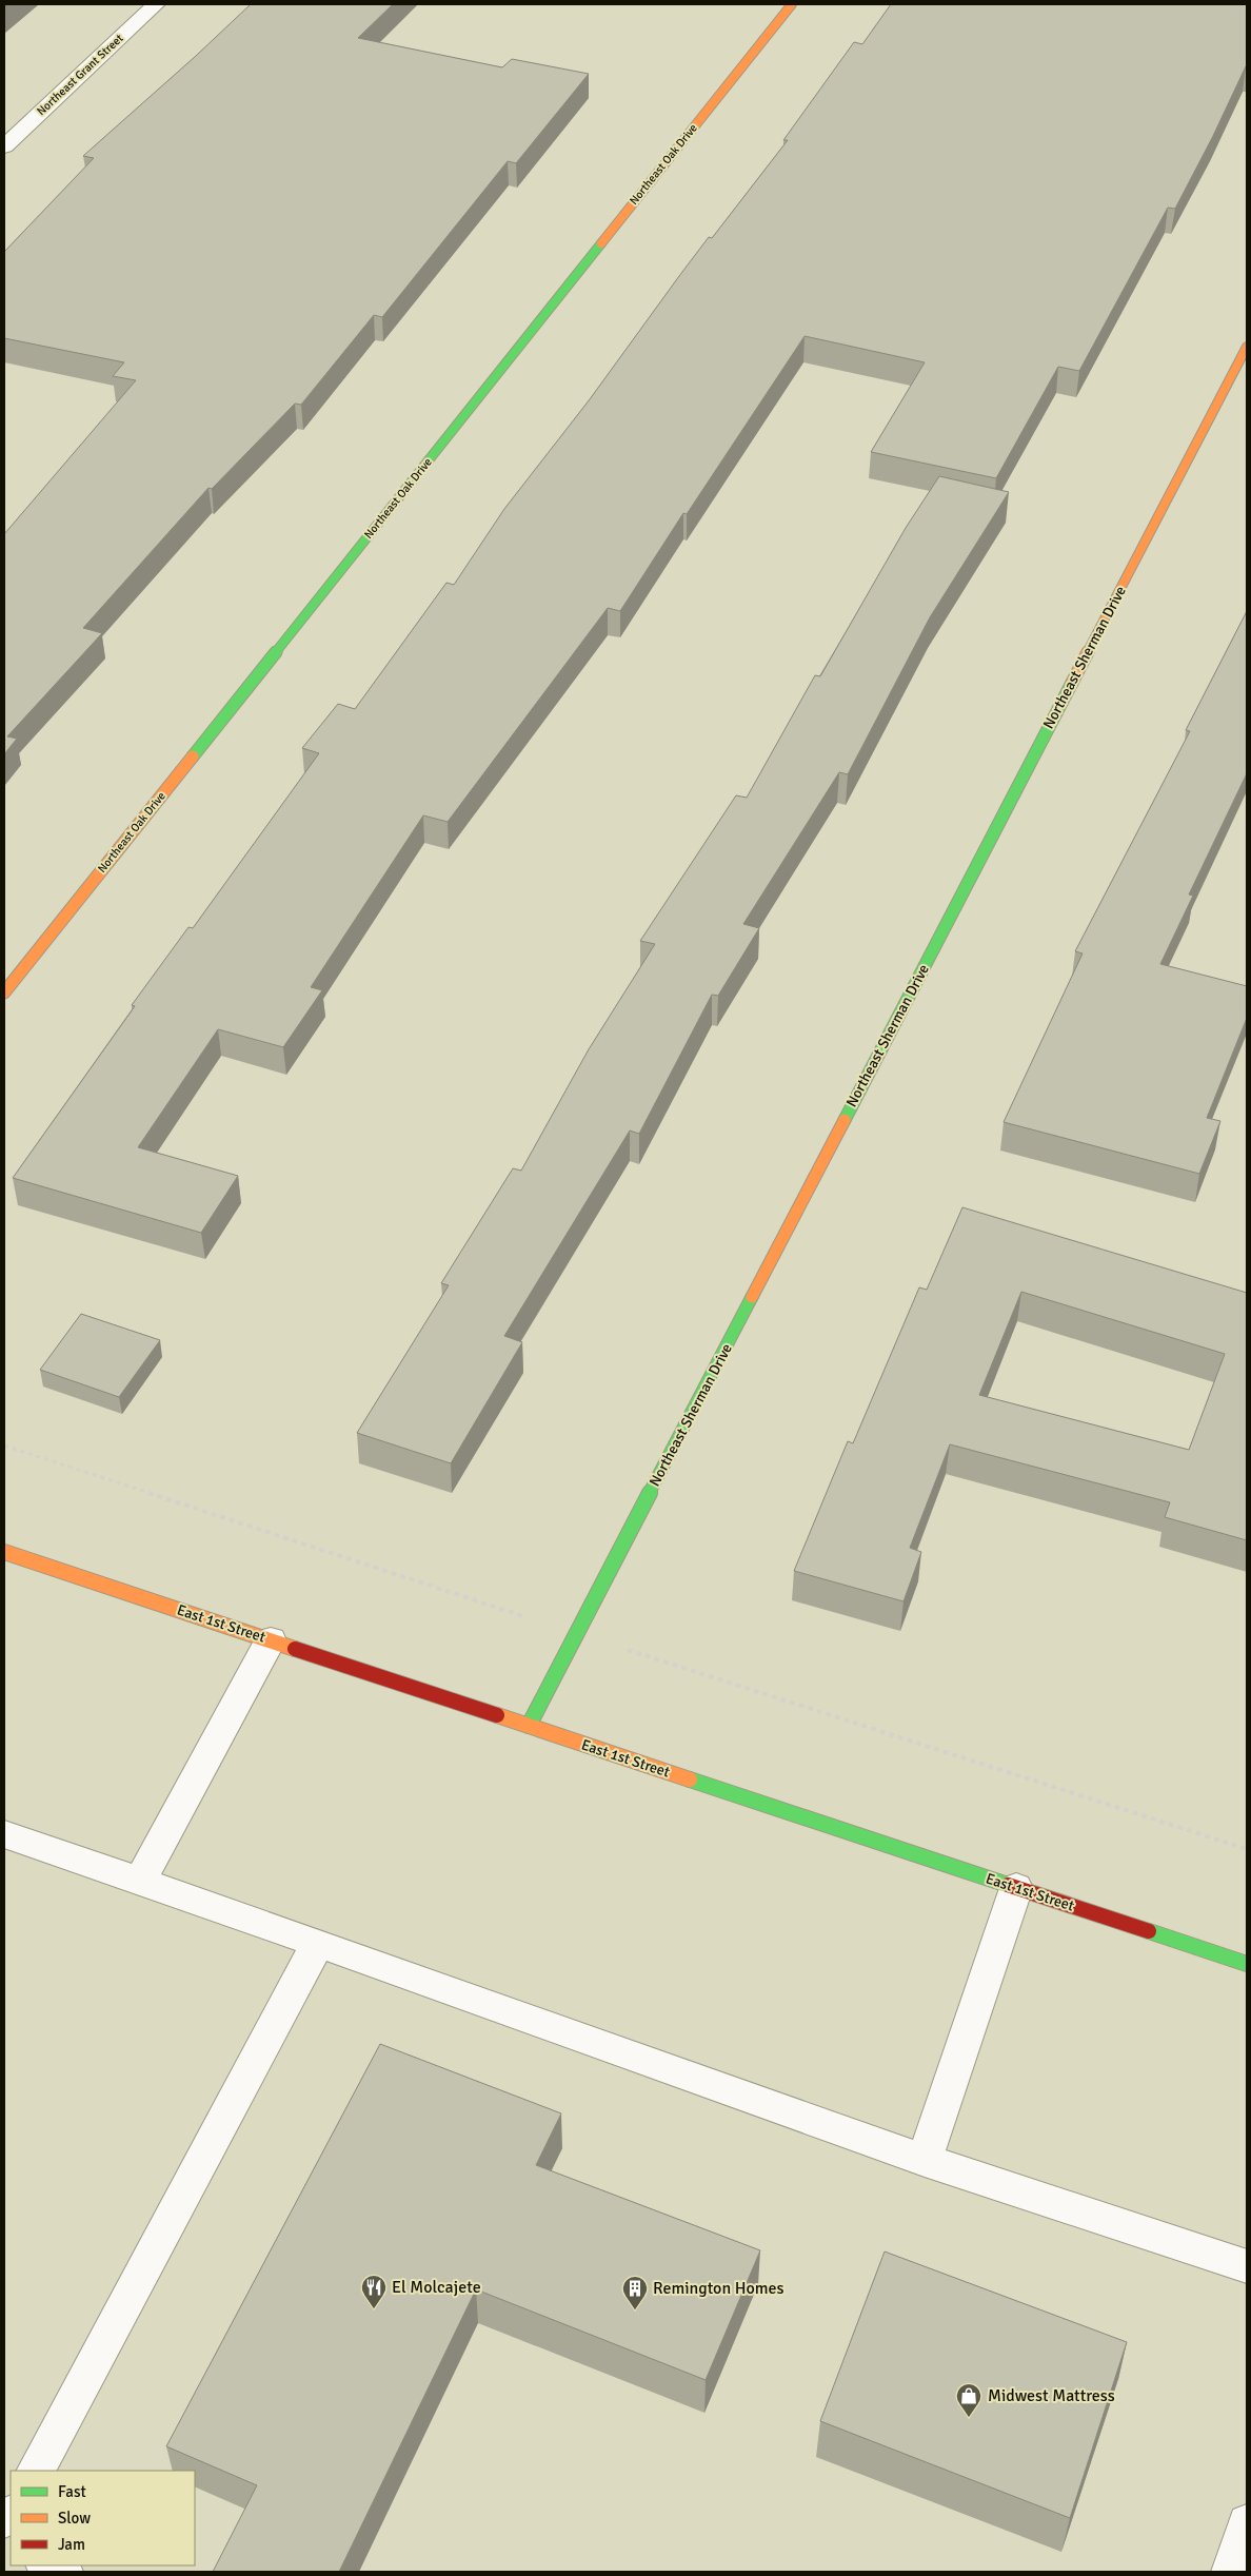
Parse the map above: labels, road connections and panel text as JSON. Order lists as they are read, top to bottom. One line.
{"streets":{"street":["Northeast Grant Street","Northeast Oak Drive","Northeast Sherman Drive","East 1st Street"]},"crossings":[["Northeast Sherman Drive","East 1st Street"]],"places":{"restaurant":["El Molcajete"],"building":["Remington Homes"],"shop":["Midwest Mattress"]},"legend":["Fast","Slow","Jam"]}
